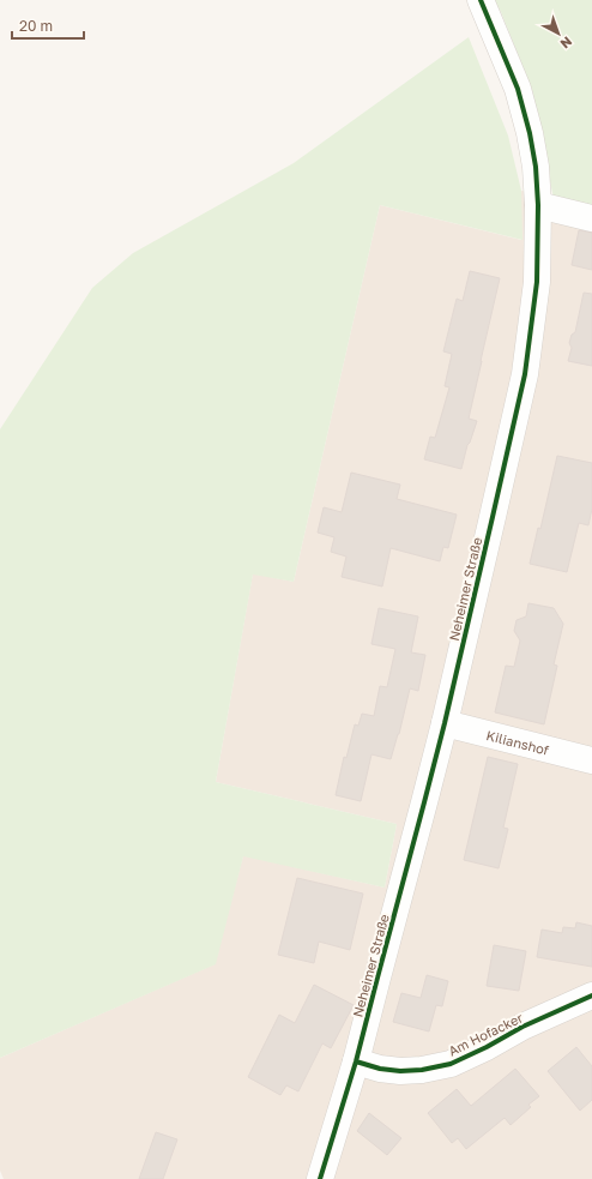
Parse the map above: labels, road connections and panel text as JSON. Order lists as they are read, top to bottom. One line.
{"streets":{"street":["Neheimer Straße","Kilianshof","Am Hofacker"]},"crossings":[["Neheimer Straße","Kilianshof"],["Neheimer Straße","Am Hofacker"]],"scale_bar":"20 m","north":"bottom right"}
